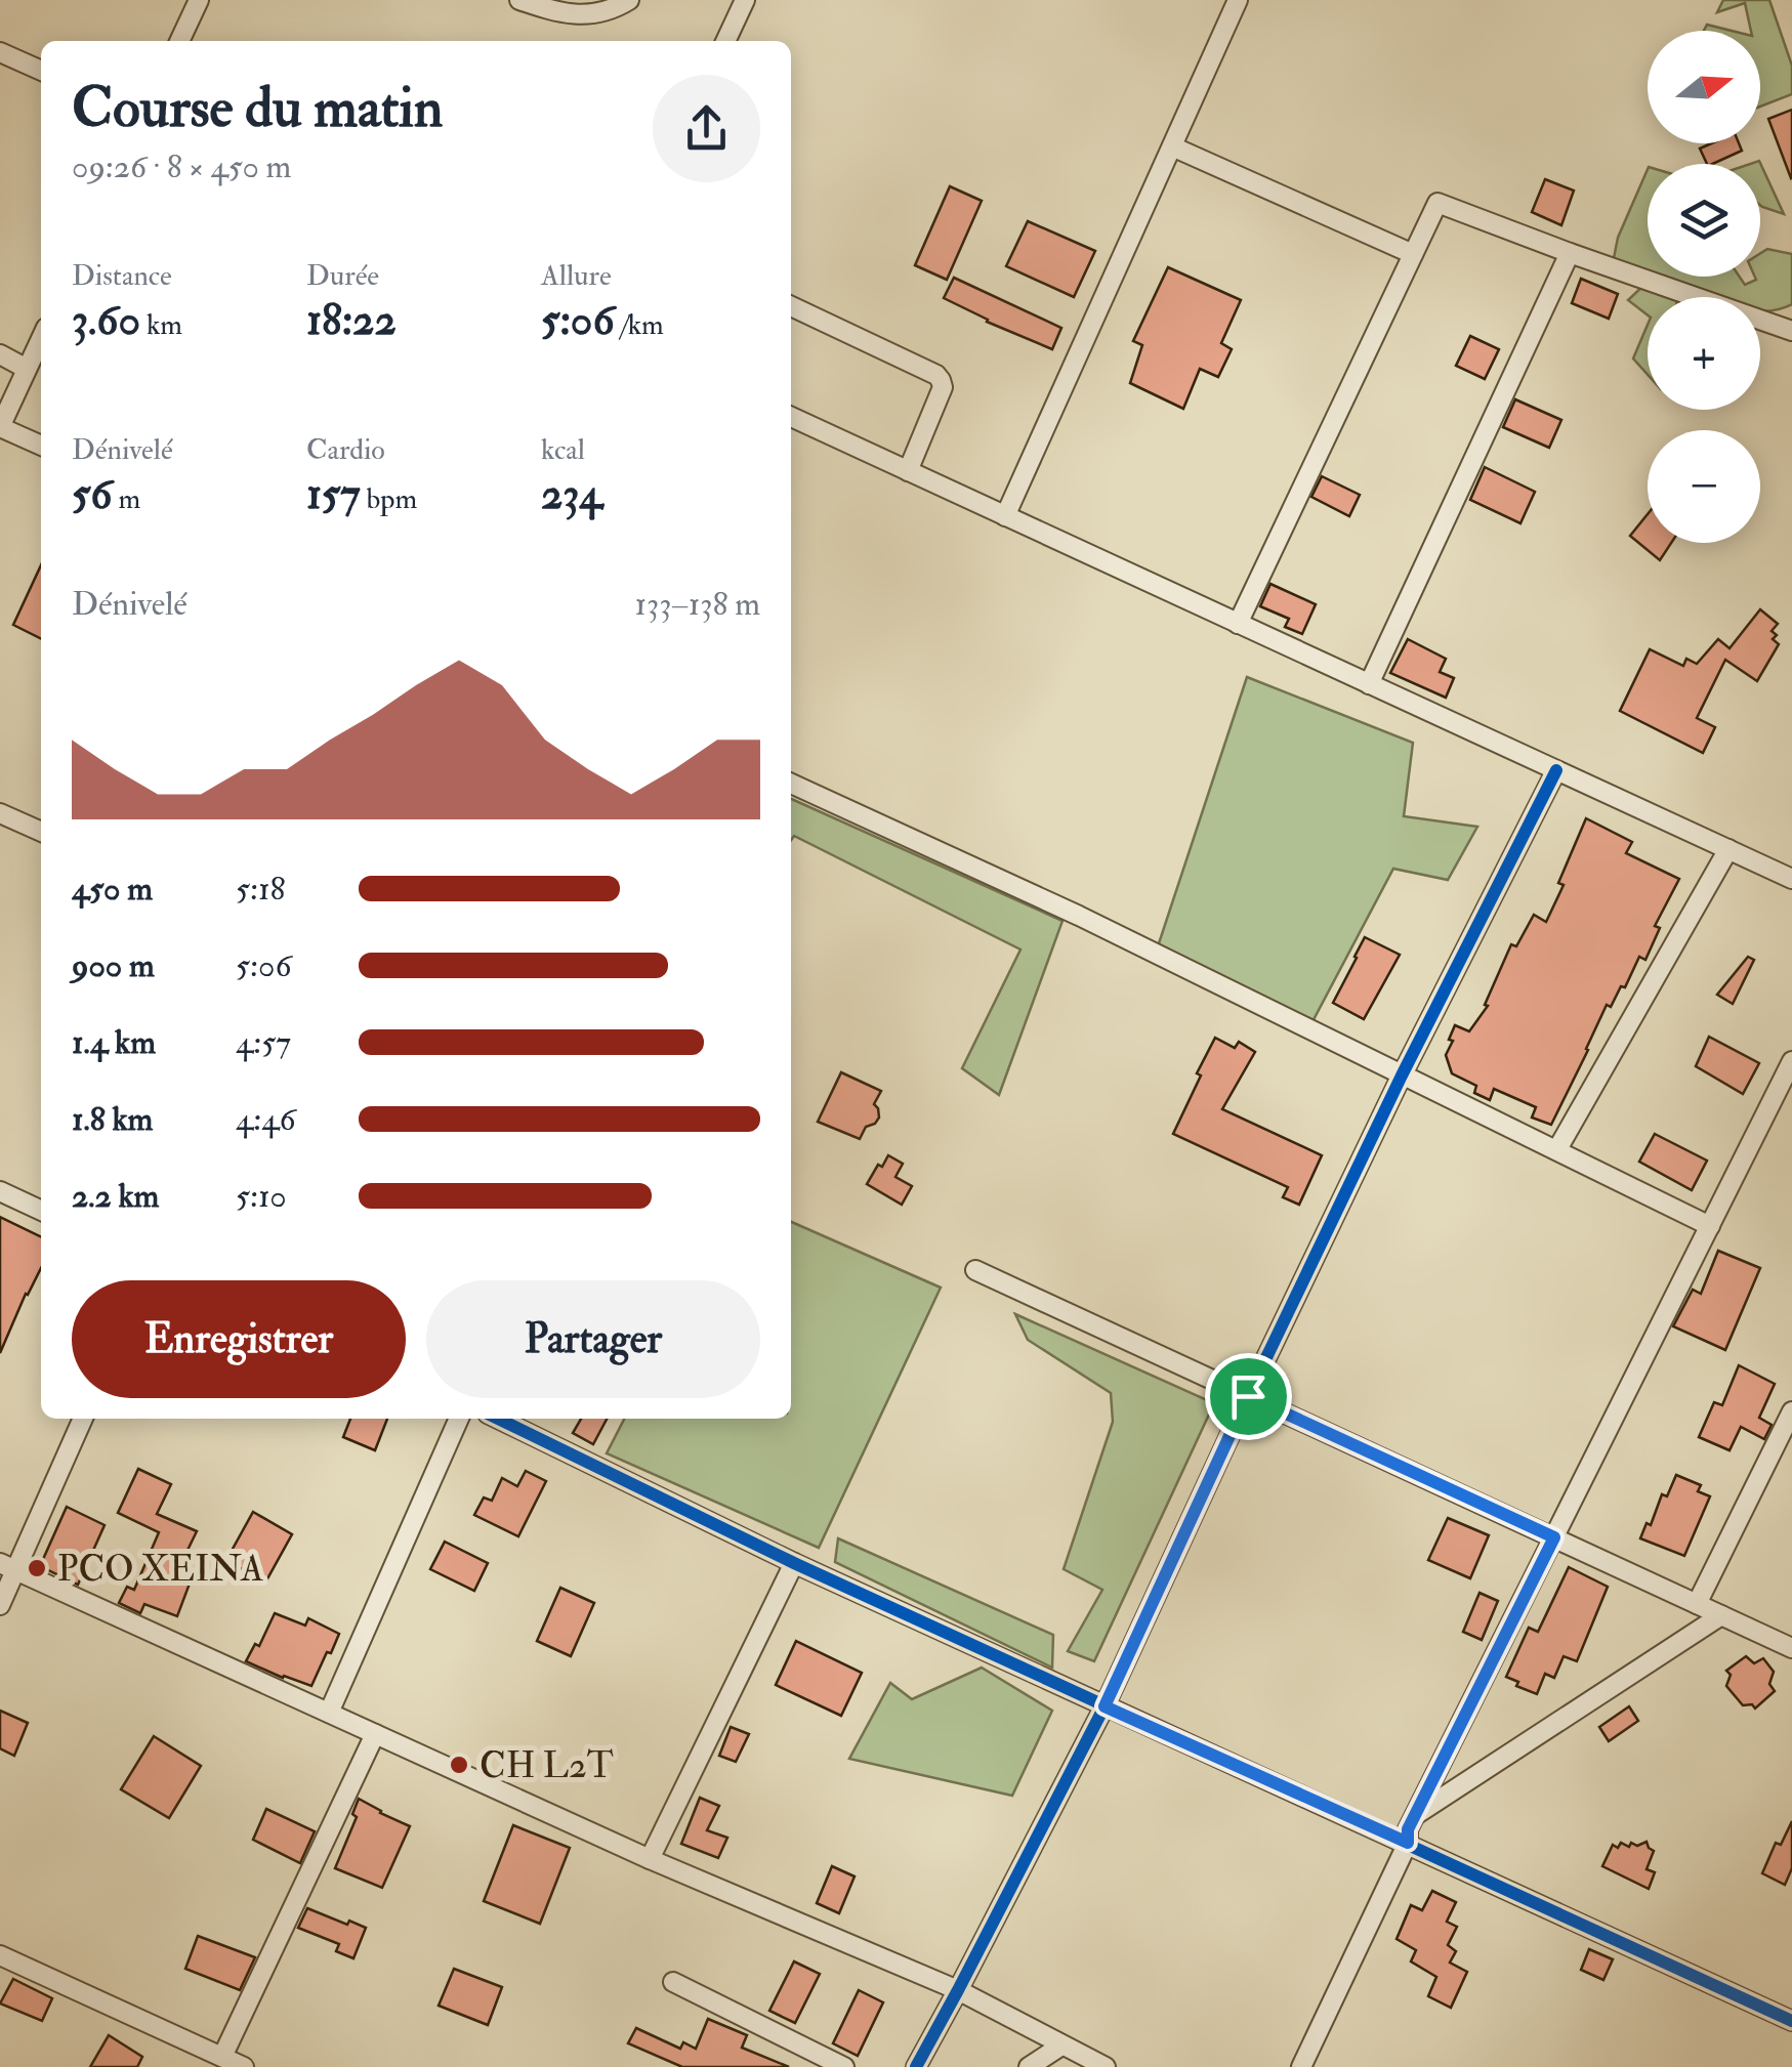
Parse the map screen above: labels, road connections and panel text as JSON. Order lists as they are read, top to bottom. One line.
{"places":["PCO XEINA","CH L2T"],"north":"right","page":{"map_buttons":["+","−"],"heading":["Course du matin","09:26 · 8 × 450 m"],"stats":[["Distance","3.60 km"],["Durée","18:22"],["Allure","5:06 /km"],["Dénivelé","56 m"],["Cardio","157 bpm"],["kcal","234"]],"chart":["Dénivelé","133–138 m"],"list":[{"name":"450 m","note":"5:18"},{"name":"900 m","note":"5:06"},{"name":"1.4 km","note":"4:57"},{"name":"1.8 km","note":"4:46"},{"name":"2.2 km","note":"5:10"}],"buttons":["Enregistrer","Partager"]}}
